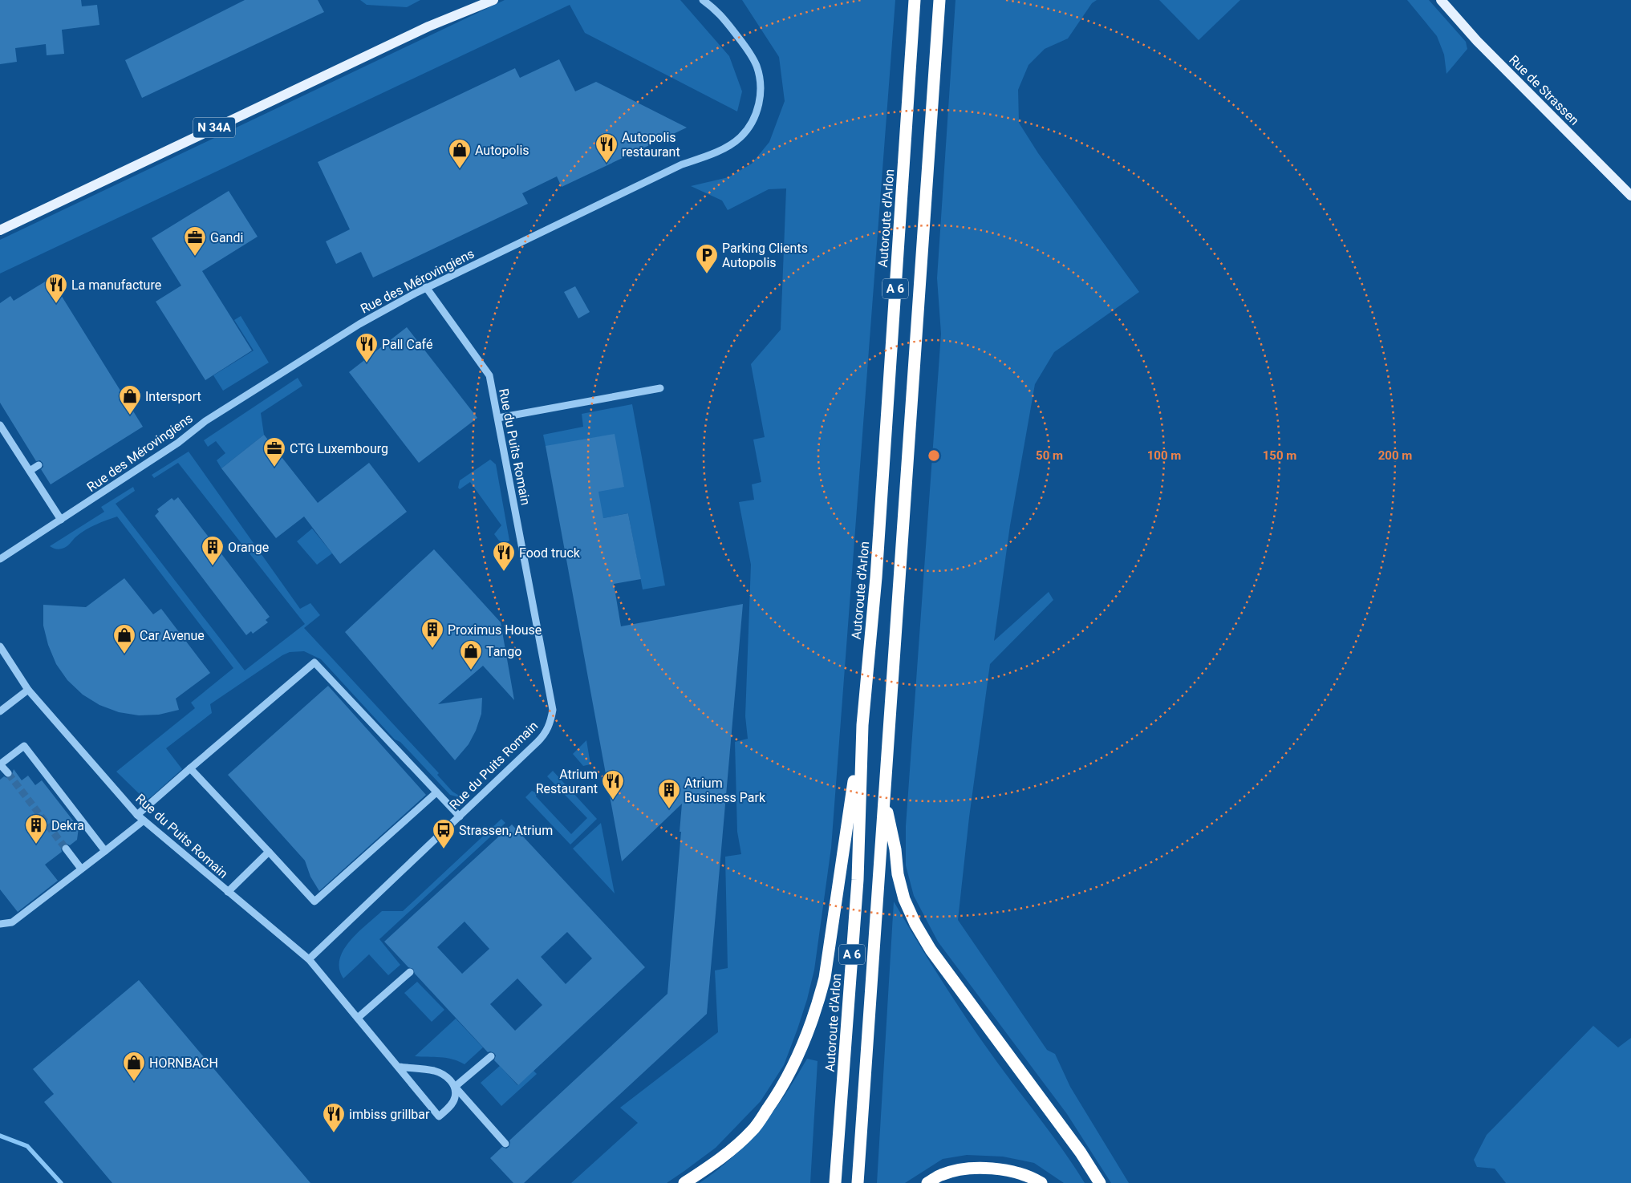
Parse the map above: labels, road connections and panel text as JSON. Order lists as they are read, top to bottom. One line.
{"streets":{"highway":["Autoroute d'Arlon","A 6"],"main road":["Rue de Strassen","N 34A"],"street":["Rue des Mérovingiens","Rue du Puits Romain"]},"crossings":[["Autoroute d'Arlon","A 6"],["Rue des Mérovingiens","Rue du Puits Romain"]],"places":{"restaurant":["Autopolis restaurant","La manufacture","Pall Café","Food truck","Atrium Restaurant","imbiss grillbar"],"shop":["Autopolis","Intersport","Car Avenue","Tango","HORNBACH"],"office":["Gandi","CTG Luxembourg"],"parking":["Parking Clients Autopolis"],"building":["Orange","Proximus House","Atrium Business Park","Dekra"],"bus stop":["Strassen, Atrium"]},"rings":["50 m","100 m","150 m","200 m"]}
